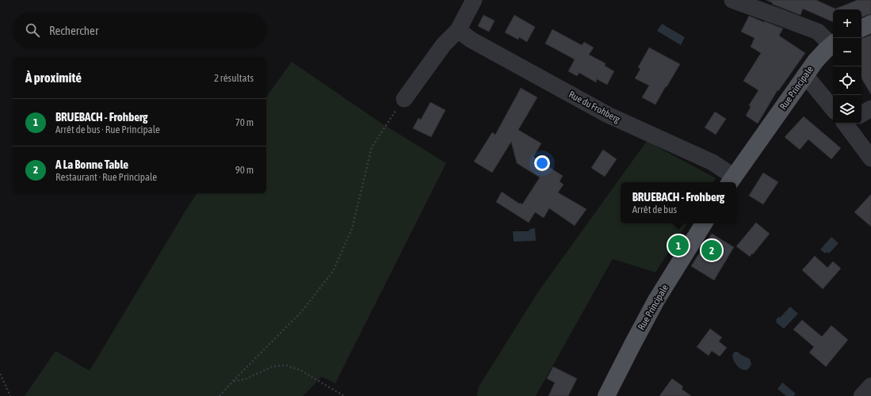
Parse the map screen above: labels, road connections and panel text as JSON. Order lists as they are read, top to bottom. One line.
{"streets":{"main road":["Rue Principale"],"street":["Rue du Frohberg"]},"crossings":[["Rue Principale","Rue du Frohberg"]],"page":{"map_buttons":["+","−"],"search":"Rechercher","heading":["À proximité","2 résultats"],"list":[{"mark":"1","name":"BRUEBACH - Frohberg","note":"Arrêt de bus · Rue Principale","value":"70 m"},{"mark":"2","name":"A La Bonne Table","note":"Restaurant · Rue Principale","value":"90 m"}],"popup":["BRUEBACH - Frohberg","Arrêt de bus"],"pins":["1","2"]}}
